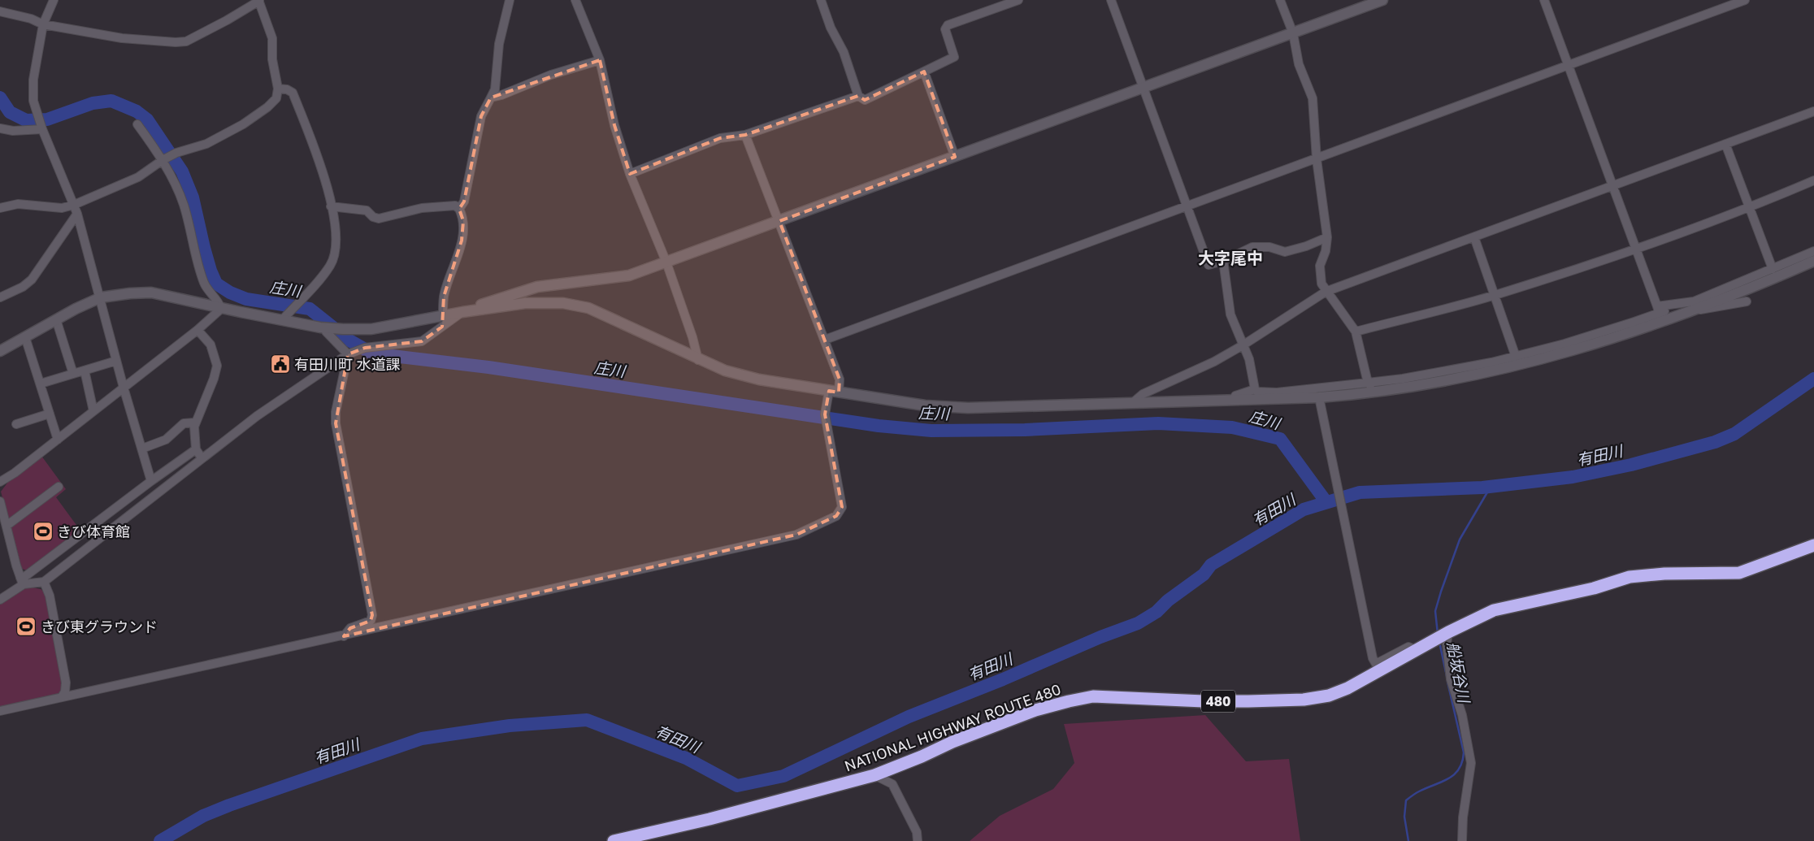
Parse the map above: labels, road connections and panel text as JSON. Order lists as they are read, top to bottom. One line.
{"streets":{"highway":["480","NATIONAL HIGHWAY ROUTE 480"]},"districts":["大字尾中"],"water":["庄川","有田川","船坂谷川"],"places":{"public building":["有田川町 水道課"],"sports":["きび体育館","きび東グラウンド"]}}
